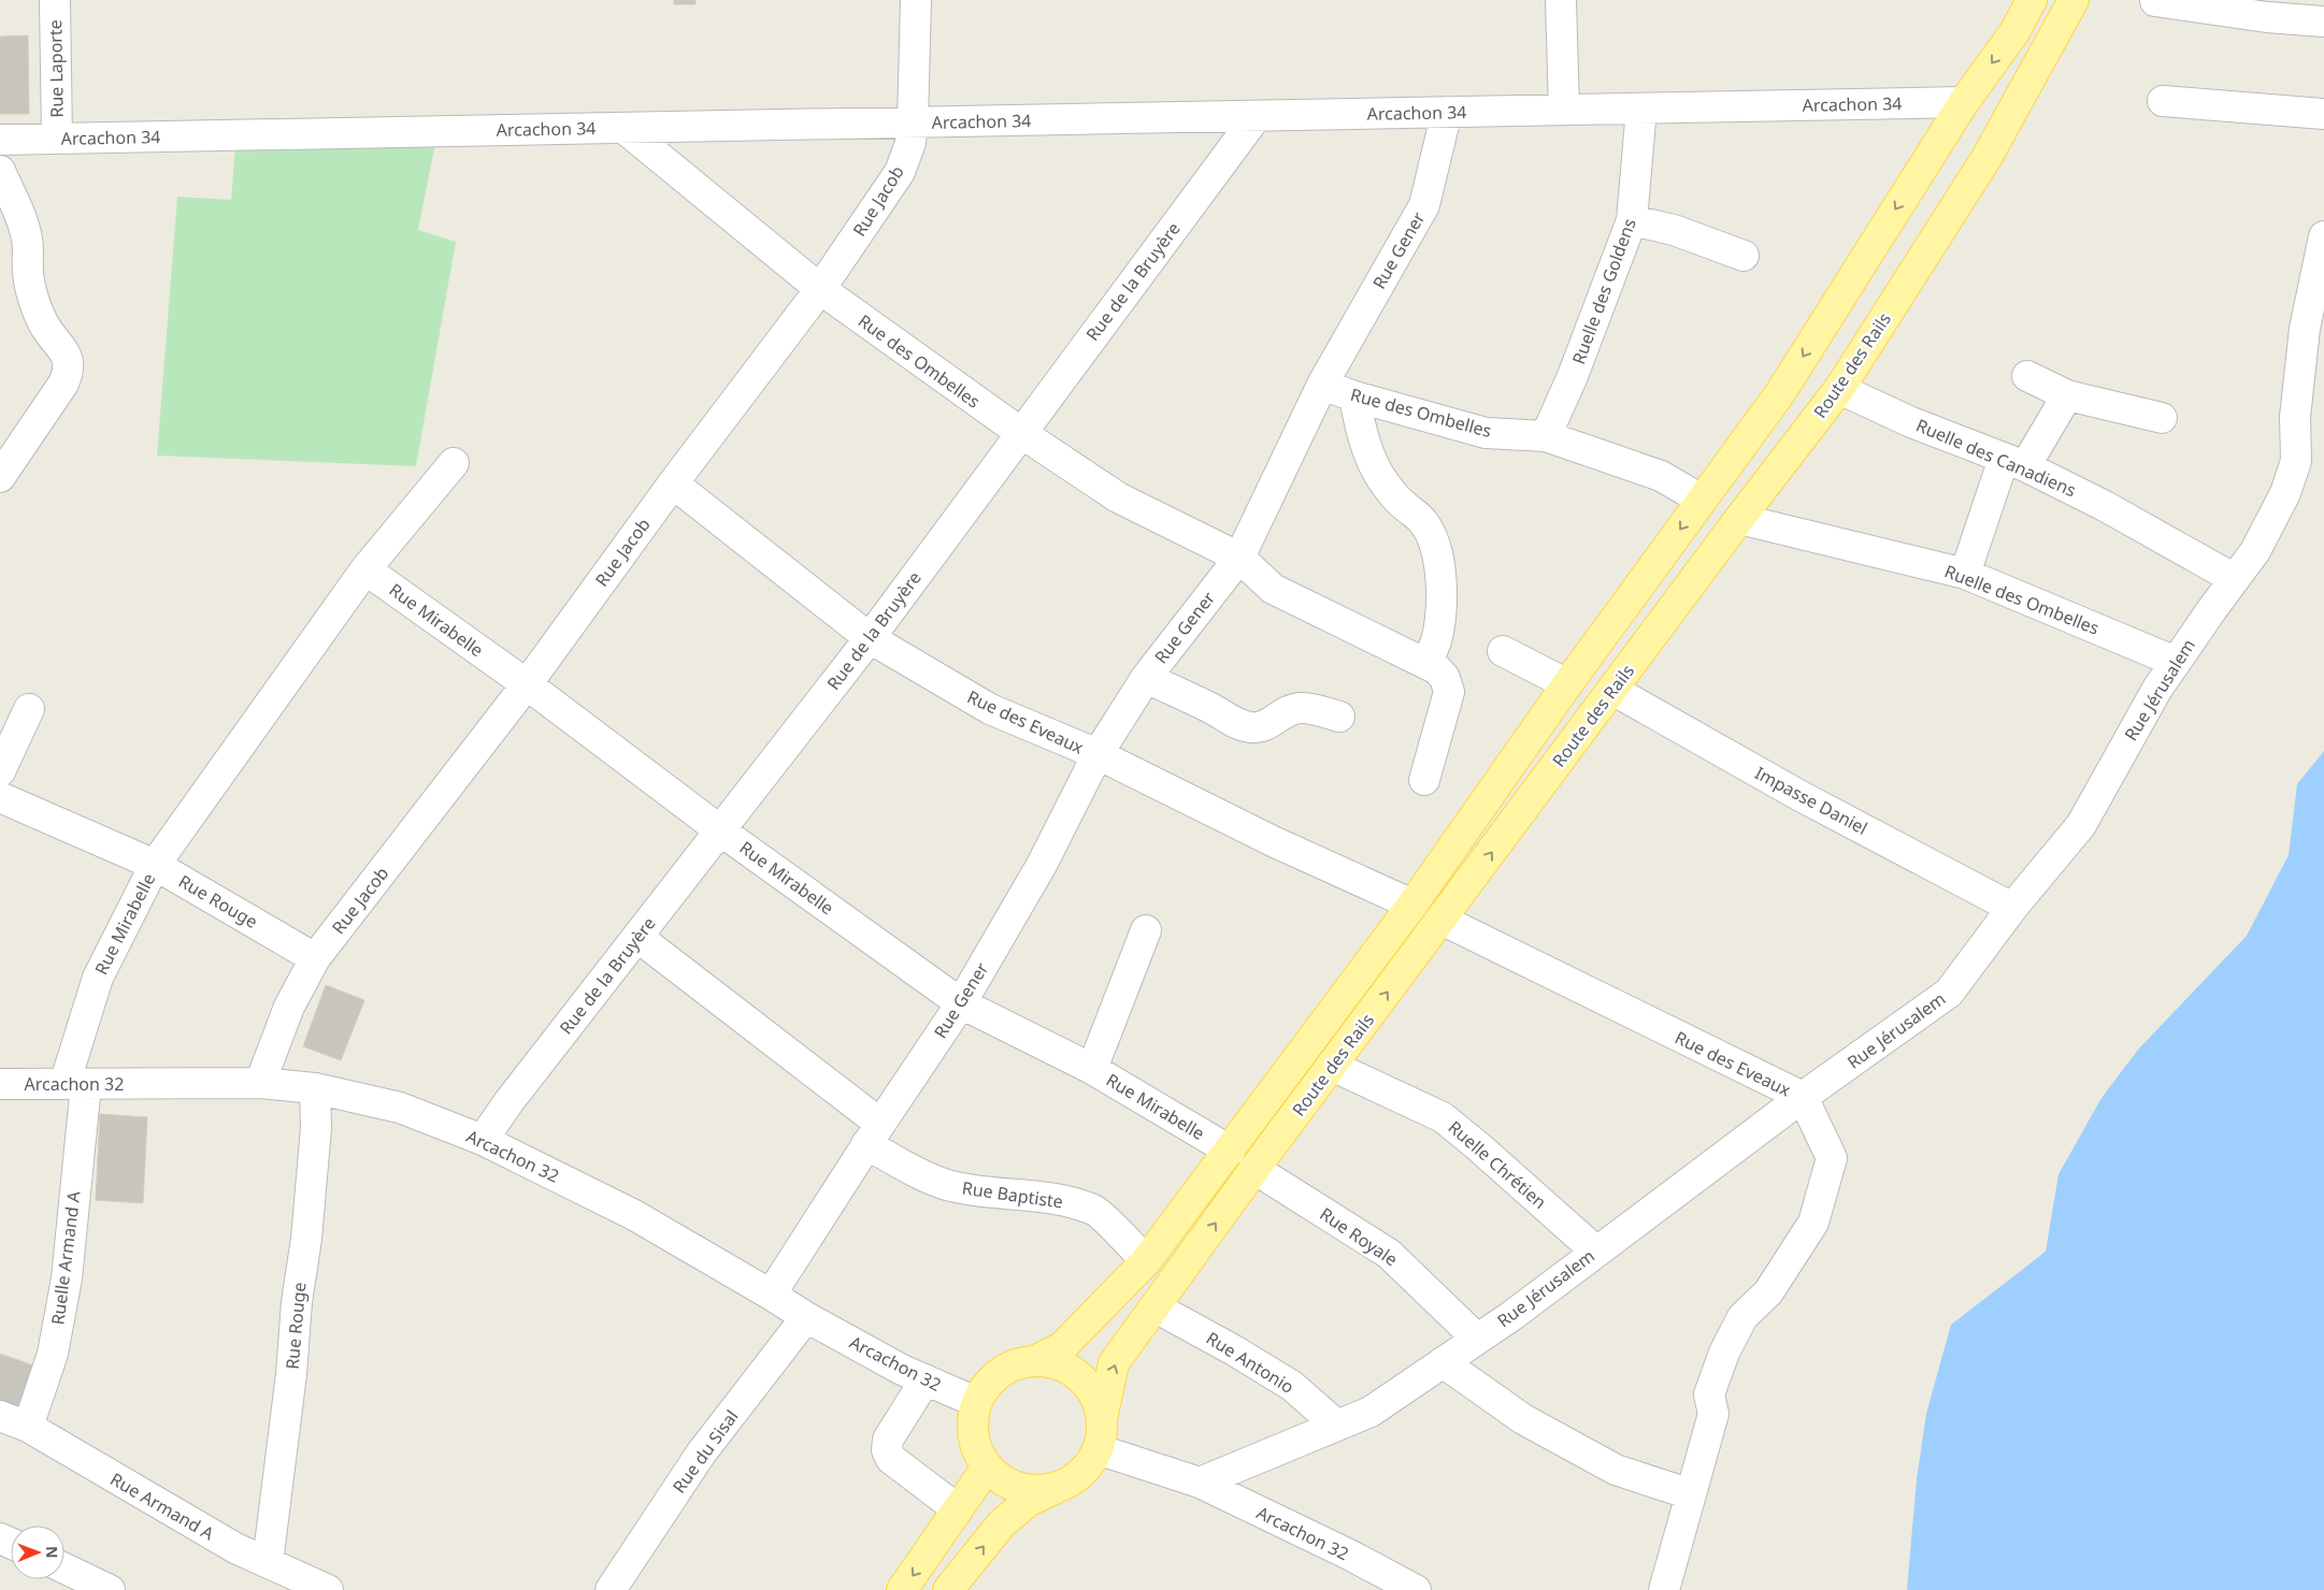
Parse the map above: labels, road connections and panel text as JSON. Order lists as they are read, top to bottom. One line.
{"streets":{"main road":["Route des Rails"],"street":["Rue Laporte","Arcachon 34","Rue Jacob","Rue Gener","Rue de la Bruyère","Ruelle des Goldens","Rue des Ombelles","Ruelle des Canadiens","Ruelle des Ombelles","Rue Mirabelle","Rue Jérusalem","Rue des Eveaux","Impasse Daniel","Rue Rouge","Arcachon 32","Ruelle Chrétien","Rue Baptiste","Rue Royale","Ruelle Armand A","Rue Antonio","Rue du Sisal","Rue Armand A"]},"crossings":[["Rue Laporte","Arcachon 34"],["Arcachon 34","Rue Jacob"],["Arcachon 34","Rue Gener"],["Arcachon 34","Rue de la Bruyère"],["Arcachon 34","Ruelle des Goldens"],["Arcachon 34","Rue des Ombelles"],["Arcachon 34","Route des Rails"],["Rue Jacob","Rue des Ombelles"],["Rue Jacob","Rue Mirabelle"],["Rue Jacob","Rue des Eveaux"],["Rue Jacob","Rue Rouge"],["Rue Jacob","Arcachon 32"],["Rue Gener","Rue des Ombelles"],["Rue Gener","Rue Mirabelle"],["Rue Gener","Rue des Eveaux"],["Rue Gener","Arcachon 32"],["Rue Gener","Rue Baptiste"],["Rue de la Bruyère","Rue des Ombelles"],["Rue de la Bruyère","Rue Mirabelle"],["Rue de la Bruyère","Rue des Eveaux"],["Rue de la Bruyère","Arcachon 32"],["Ruelle des Goldens","Rue des Ombelles"],["Rue des Ombelles","Route des Rails"],["Route des Rails","Ruelle des Canadiens"],["Route des Rails","Ruelle des Ombelles"],["Route des Rails","Rue Mirabelle"],["Route des Rails","Rue des Eveaux"],["Route des Rails","Impasse Daniel"],["Route des Rails","Arcachon 32"],["Route des Rails","Ruelle Chrétien"],["Route des Rails","Rue Baptiste"],["Route des Rails","Rue Royale"],["Route des Rails","Rue Antonio"],["Ruelle des Canadiens","Rue Jérusalem"],["Ruelle des Ombelles","Rue Jérusalem"],["Rue Mirabelle","Rue Rouge"],["Rue Mirabelle","Arcachon 32"],["Rue Mirabelle","Ruelle Armand A"],["Rue Jérusalem","Rue des Eveaux"],["Rue Jérusalem","Impasse Daniel"],["Rue Jérusalem","Arcachon 32"],["Rue Jérusalem","Ruelle Chrétien"],["Rue Jérusalem","Rue Royale"],["Rue Jérusalem","Rue Antonio"],["Rue Rouge","Arcachon 32"],["Rue Rouge","Rue Armand A"],["Arcachon 32","Ruelle Armand A"],["Arcachon 32","Rue du Sisal"],["Ruelle Armand A","Rue Armand A"]],"north":"right"}
